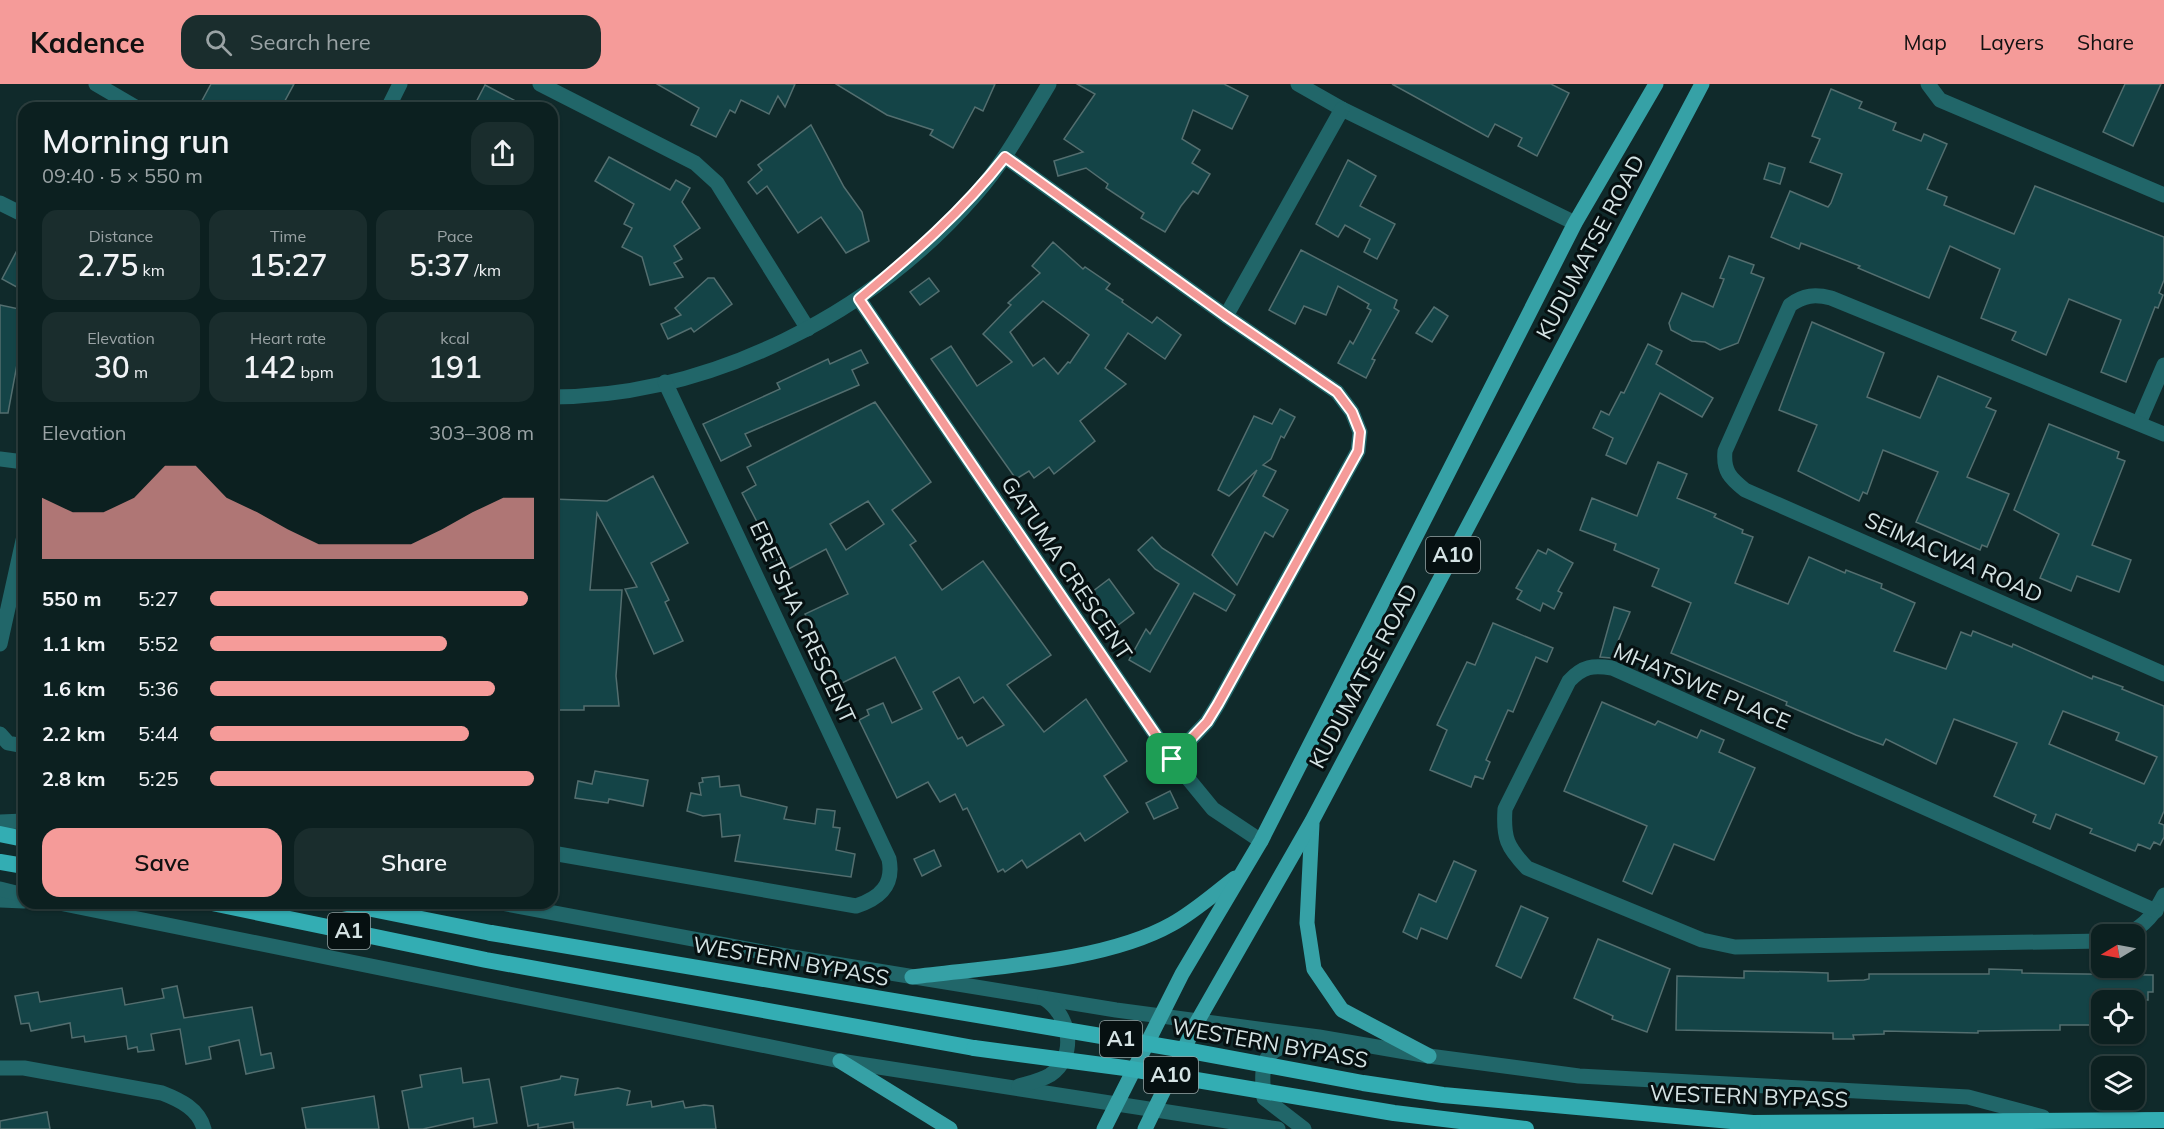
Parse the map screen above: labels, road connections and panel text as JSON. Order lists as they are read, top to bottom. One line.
{"streets":{"highway":["A1","WESTERN BYPASS"],"main road":["KUDUMATSE ROAD","A10"],"street":["SEIMACWA ROAD","GATUMA CRESCENT","ERETSHA CRESCENT","MHATSWE PLACE"]},"crossings":[["KUDUMATSE ROAD","GATUMA CRESCENT"]],"north":"left","page":{"header":"Kadence","search":"Search here","nav":["Map","Layers","Share"],"heading":["Morning run","09:40 · 5 × 550 m"],"stats":[["Distance","2.75 km"],["Time","15:27"],["Pace","5:37 /km"],["Elevation","30 m"],["Heart rate","142 bpm"],["kcal","191"]],"chart":["Elevation","303–308 m"],"list":[{"name":"550 m","note":"5:27"},{"name":"1.1 km","note":"5:52"},{"name":"1.6 km","note":"5:36"},{"name":"2.2 km","note":"5:44"},{"name":"2.8 km","note":"5:25"}],"buttons":["Save","Share"]}}
